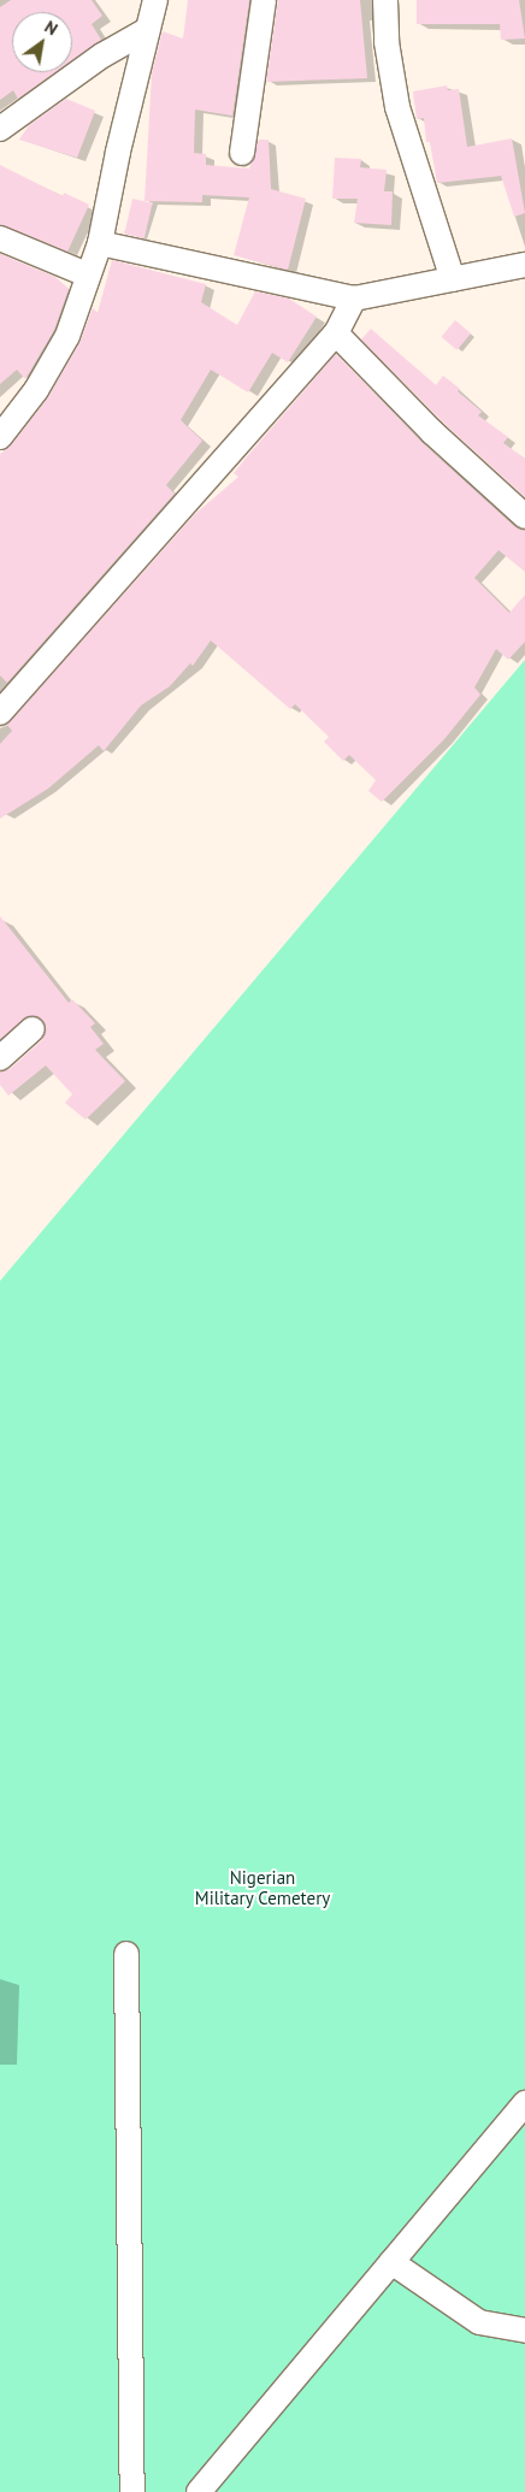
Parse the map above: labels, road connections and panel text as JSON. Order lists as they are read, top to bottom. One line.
{"parks":["Nigerian Military Cemetery"],"north":"top right"}
